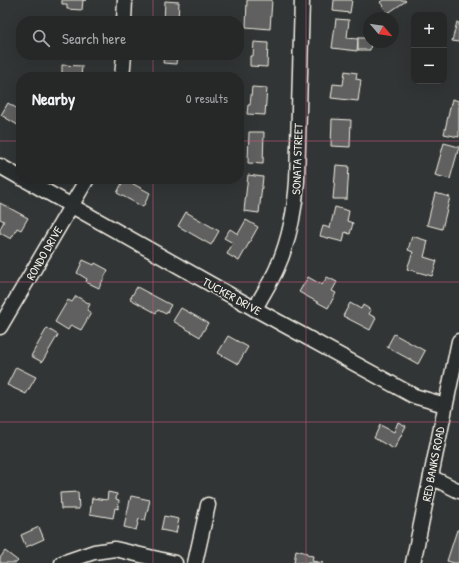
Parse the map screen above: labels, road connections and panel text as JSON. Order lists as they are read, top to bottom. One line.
{"streets":{"street":["SONATA STREET","RONDO DRIVE","TUCKER DRIVE","RED BANKS ROAD"]},"crossings":[["SONATA STREET","TUCKER DRIVE"],["RONDO DRIVE","TUCKER DRIVE"],["TUCKER DRIVE","RED BANKS ROAD"]],"north":"bottom right","page":{"map_buttons":["+","−"],"search":"Search here","heading":["Nearby","0 results"]}}
